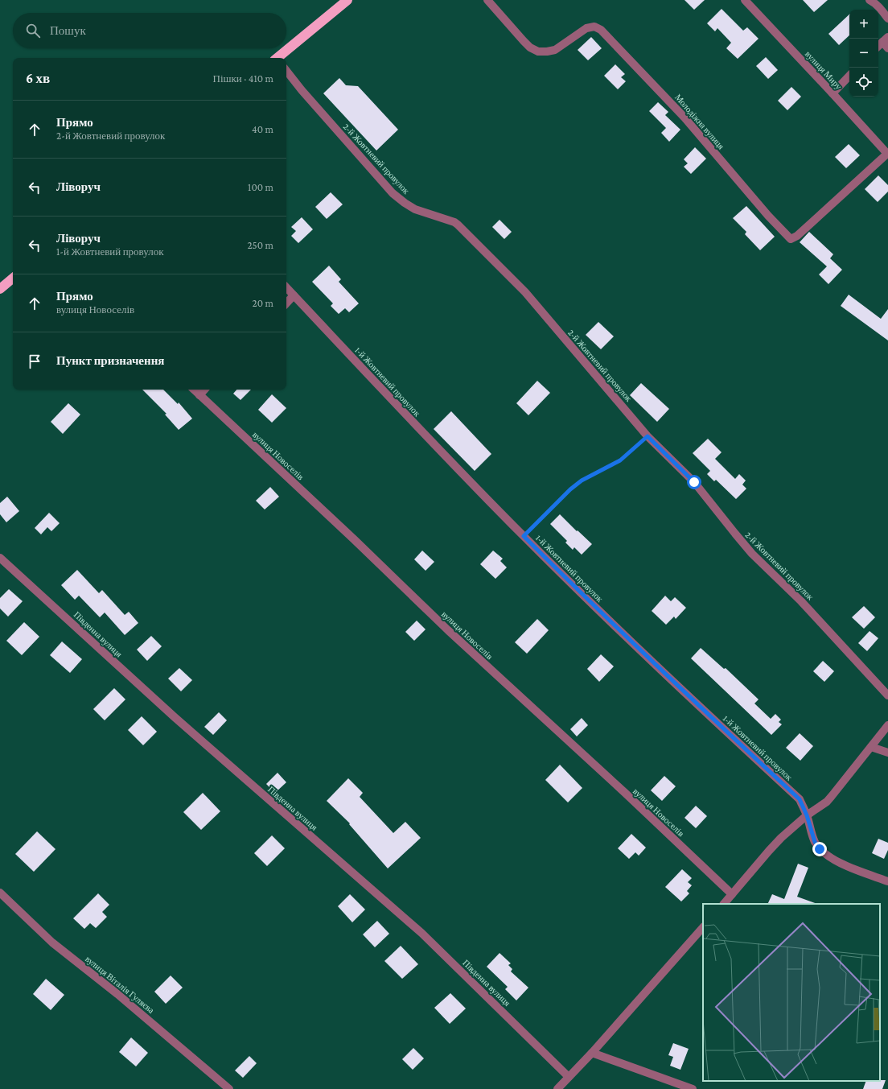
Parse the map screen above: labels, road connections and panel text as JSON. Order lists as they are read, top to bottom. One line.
{"streets":{"street":["вулиця Миру","Молодіжна вулиця","2-й Жовтневий провулок","1-й Жовтневий провулок","вулиця Новоселів","Південна вулиця","вулиця Віталія Гуляєва"]},"crossings":[["вулиця Миру","Молодіжна вулиця"]],"page":{"map_buttons":["+","−"],"search":"Пошук","heading":["6 хв","Пішки · 410 m"],"list":[["Прямо","2-й Жовтневий провулок","40 m"],["Ліворуч","100 m"],["Ліворуч","1-й Жовтневий провулок","250 m"],["Прямо","вулиця Новоселів","20 m"],"Пункт призначення"]}}
